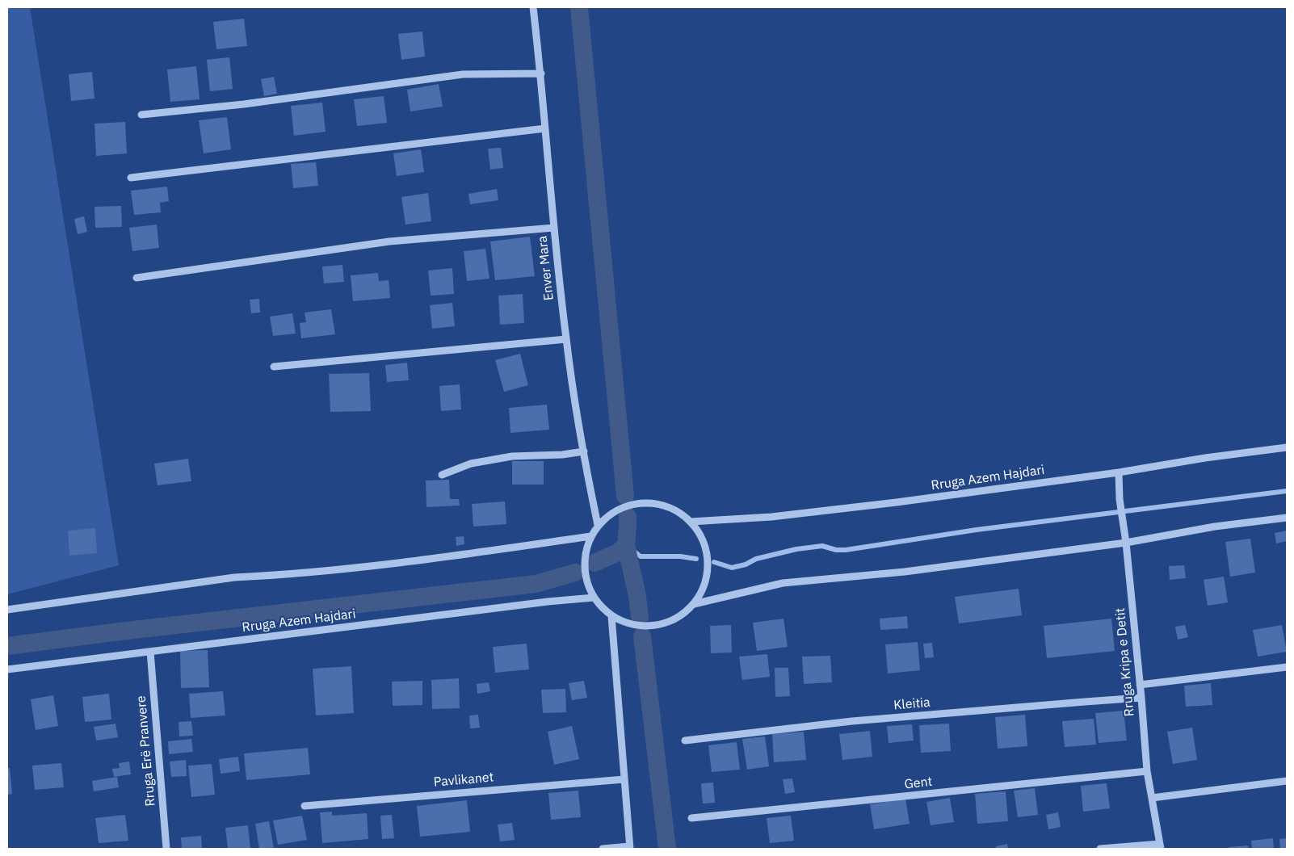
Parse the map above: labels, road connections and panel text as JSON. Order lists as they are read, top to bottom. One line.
{"streets":{"street":["Enver Mara","Rruga Azem Hajdari","Rruga Kripa e Detit","Kleitia","Rruga Erë Pranvere","Pavlikanet","Gent"]},"crossings":[["Enver Mara","Rruga Azem Hajdari"],["Rruga Azem Hajdari","Rruga Kripa e Detit"],["Rruga Azem Hajdari","Rruga Erë Pranvere"],["Rruga Kripa e Detit","Kleitia"],["Rruga Kripa e Detit","Gent"]]}
